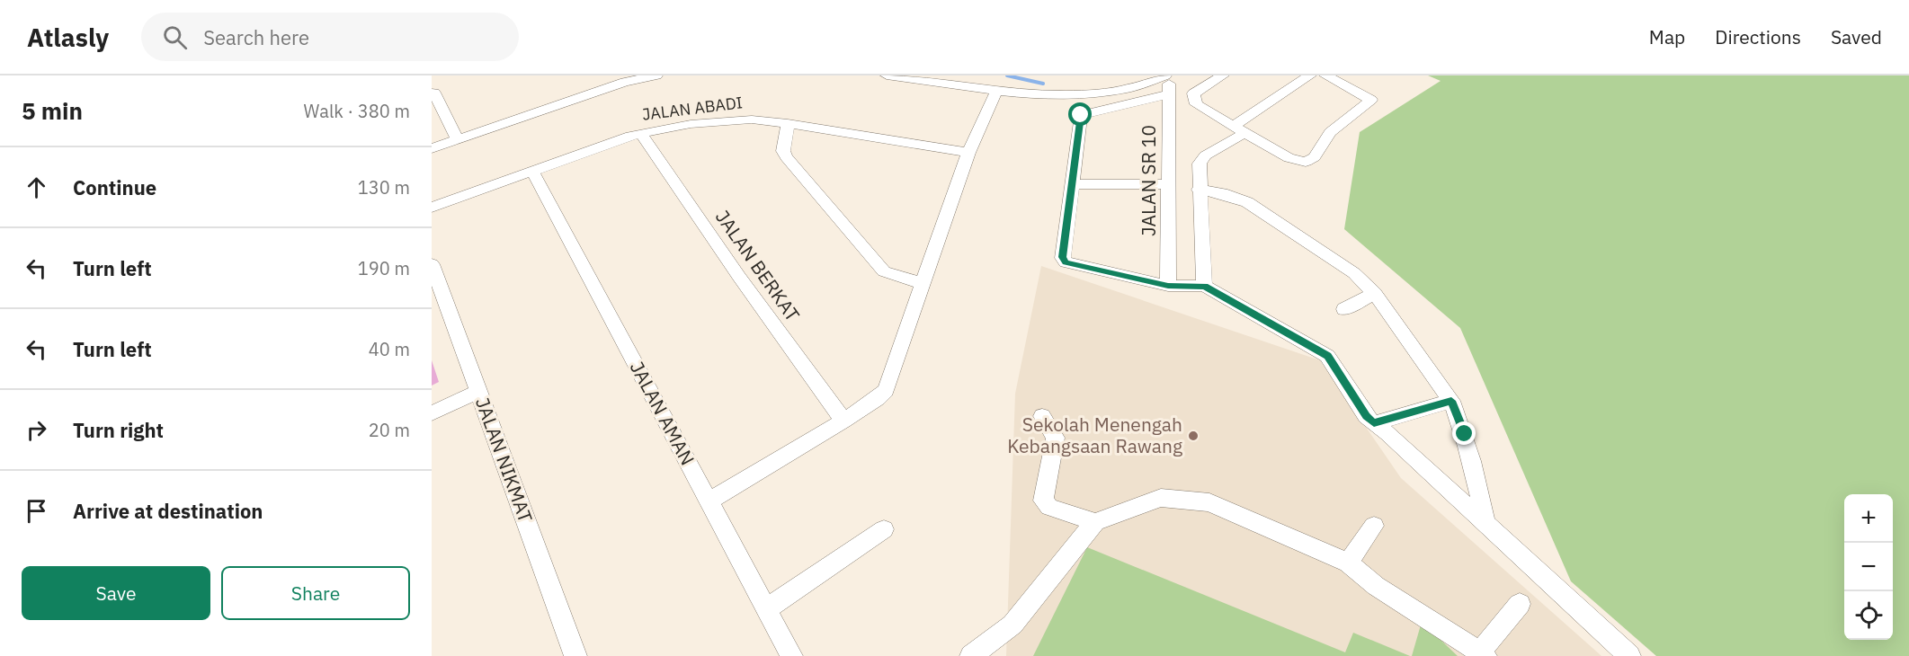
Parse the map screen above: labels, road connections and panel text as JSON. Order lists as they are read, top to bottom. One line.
{"streets":{"street":["JALAN ABADI","JALAN SR 10","JALAN BERKAT","JALAN AMAN","JALAN NIKMAT"]},"crossings":[["JALAN ABADI","JALAN BERKAT"],["JALAN ABADI","JALAN AMAN"]],"places":["Sekolah Menengah Kebangsaan Rawang"],"page":{"header":"Atlasly","search":"Search here","nav":["Map","Directions","Saved"],"heading":["5 min","Walk · 380 m"],"list":[["Continue","130 m"],["Turn left","190 m"],["Turn left","40 m"],["Turn right","20 m"],"Arrive at destination"],"map_buttons":["+","−"],"buttons":["Save","Share"]}}
